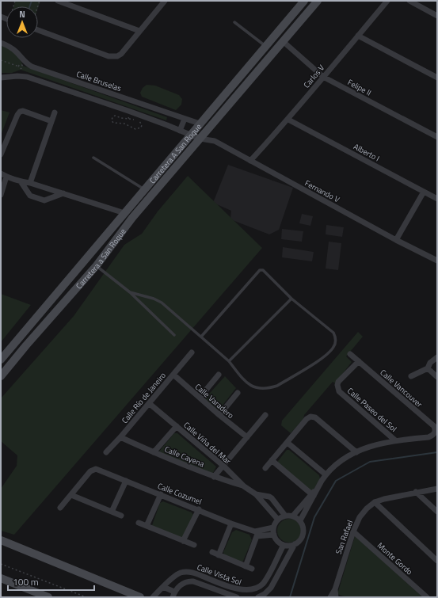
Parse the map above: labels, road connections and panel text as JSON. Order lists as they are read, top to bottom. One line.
{"streets":{"main road":["Carretera A San Roque","Carretera a San Roque"],"street":["Carlos V","Calle Bruselas","Felipe II","Alberto I","Fernando V","Calle Vancouver","Calle Río de Janeiro","Calle Varadero","Calle Paseo del Sol","Calle Viña del Mar","Calle Cayena","Calle Cozumel","San Rafael","Monte Gordo","Calle Vista Sol"]},"crossings":[["Carlos V","Felipe II"],["Carlos V","Alberto I"],["Carlos V","Fernando V"],["Calle Bruselas","Carretera A San Roque"],["Felipe II","Carretera A San Roque"],["Carretera A San Roque","Fernando V"],["Carretera A San Roque","Carretera a San Roque"],["Fernando V","Carretera a San Roque"],["Calle Vancouver","Calle Paseo del Sol"],["Calle Río de Janeiro","Calle Varadero"],["Calle Río de Janeiro","Calle Viña del Mar"],["Calle Río de Janeiro","Calle Cayena"],["Calle Viña del Mar","Calle Cayena"],["Calle Viña del Mar","Calle Cozumel"],["Calle Viña del Mar","Calle Vista Sol"],["Calle Cozumel","Calle Vista Sol"],["San Rafael","Monte Gordo"]],"scale_bar":"100 m","north":"top"}
